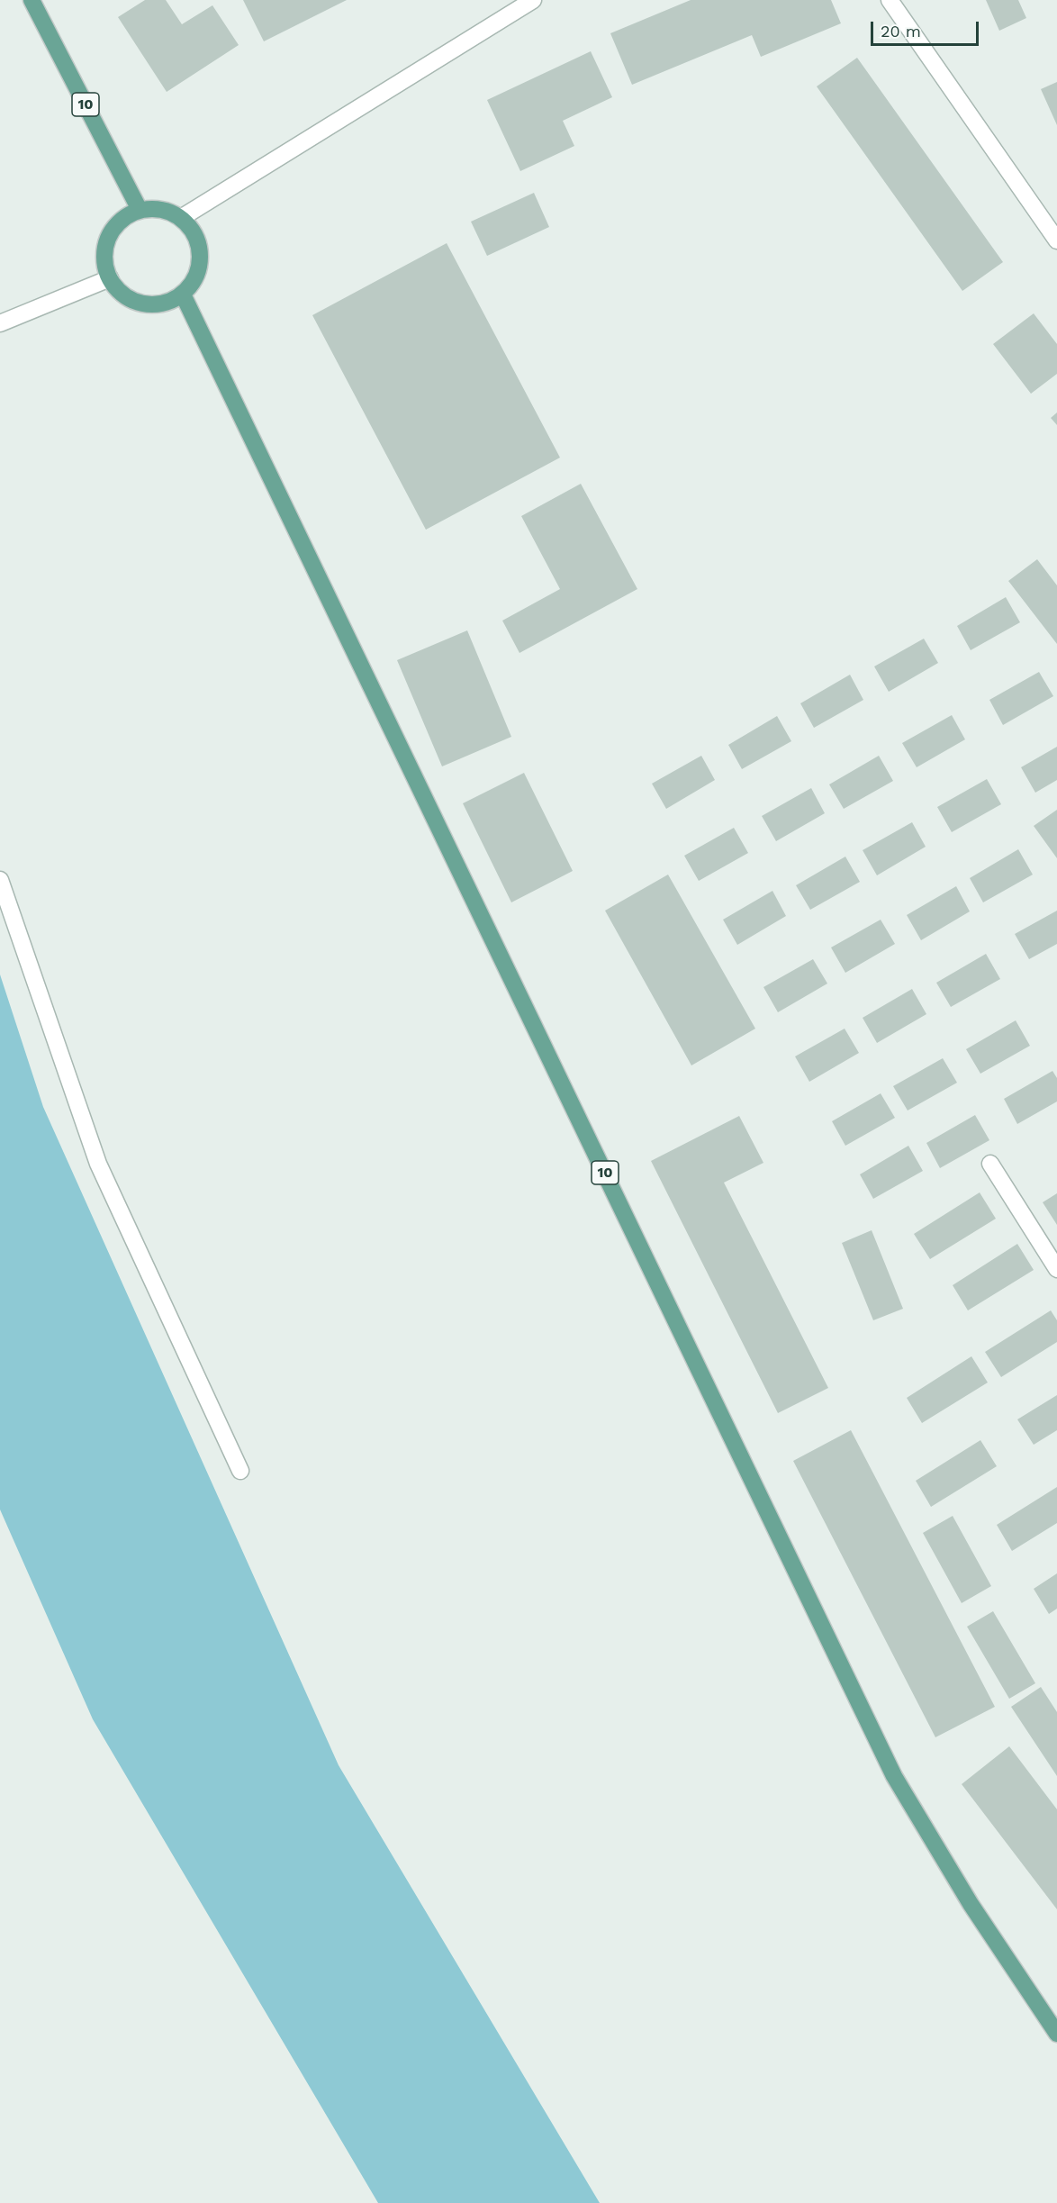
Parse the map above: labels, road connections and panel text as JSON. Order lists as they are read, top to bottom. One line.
{"streets":{"main road":["10"]},"scale_bar":"20 m"}
